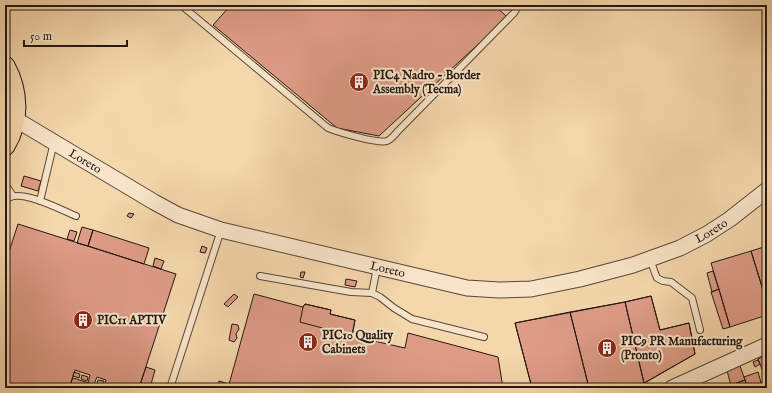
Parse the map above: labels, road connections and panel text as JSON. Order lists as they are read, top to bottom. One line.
{"streets":{"street":["Loreto"]},"places":{"building":["PIC4 Nadro - Border Assembly (Tecma)","PIC11 APTIV","PIC10 Quality Cabinets","PIC9 PR Manufacturing (Pronto)"]},"scale_bar":"50 m"}
